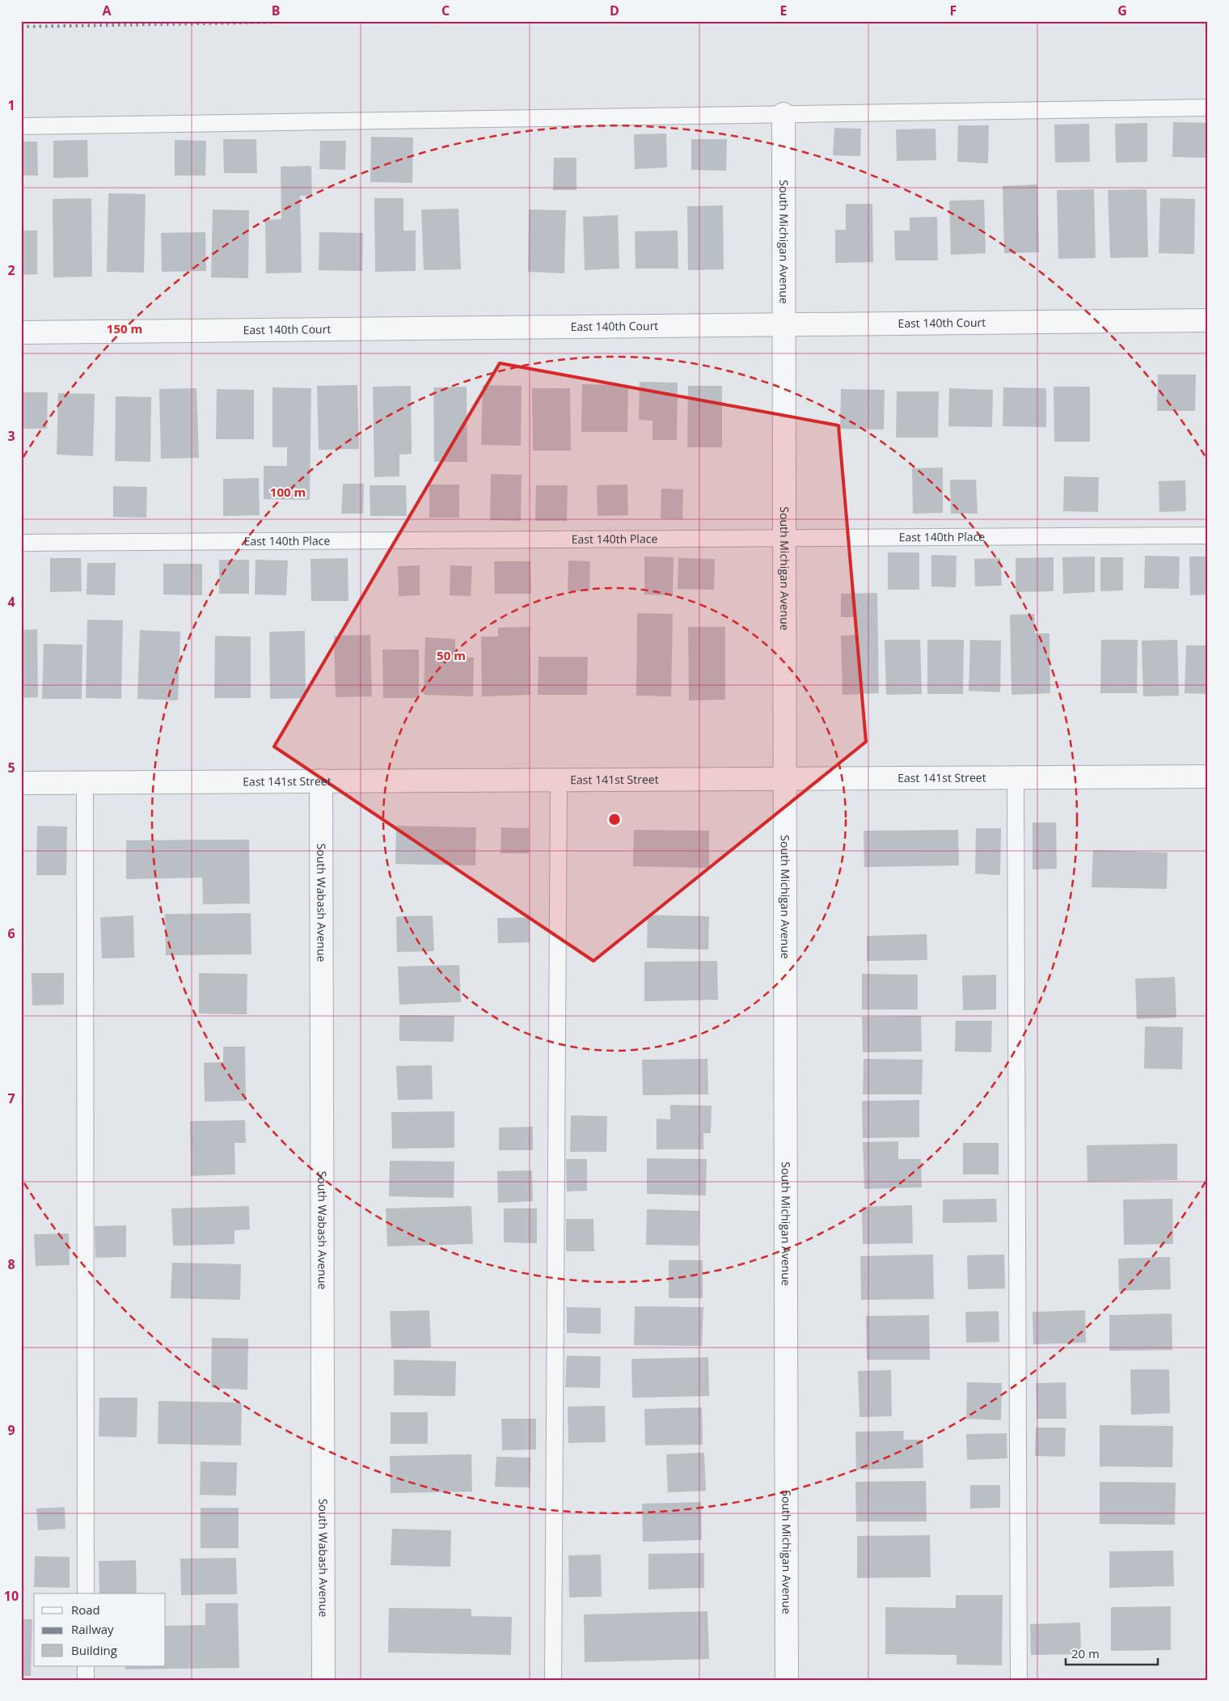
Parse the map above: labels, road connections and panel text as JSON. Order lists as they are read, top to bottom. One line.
{"streets":{"street":["South Michigan Avenue","East 140th Court","East 141st Street","South Wabash Avenue"],"lane":["East 140th Place"]},"crossings":[["South Michigan Avenue","East 140th Court"],["South Michigan Avenue","East 140th Place"],["South Michigan Avenue","East 141st Street"],["East 141st Street","South Wabash Avenue"]],"legend":["Road","Railway","Building"],"scale_bar":"20 m","grid":{"columns":["A","B","C","D","E","F","G"],"rows":["1","2","3","4","5","6","7","8","9","10"]},"rings":["150 m","100 m","50 m"]}
